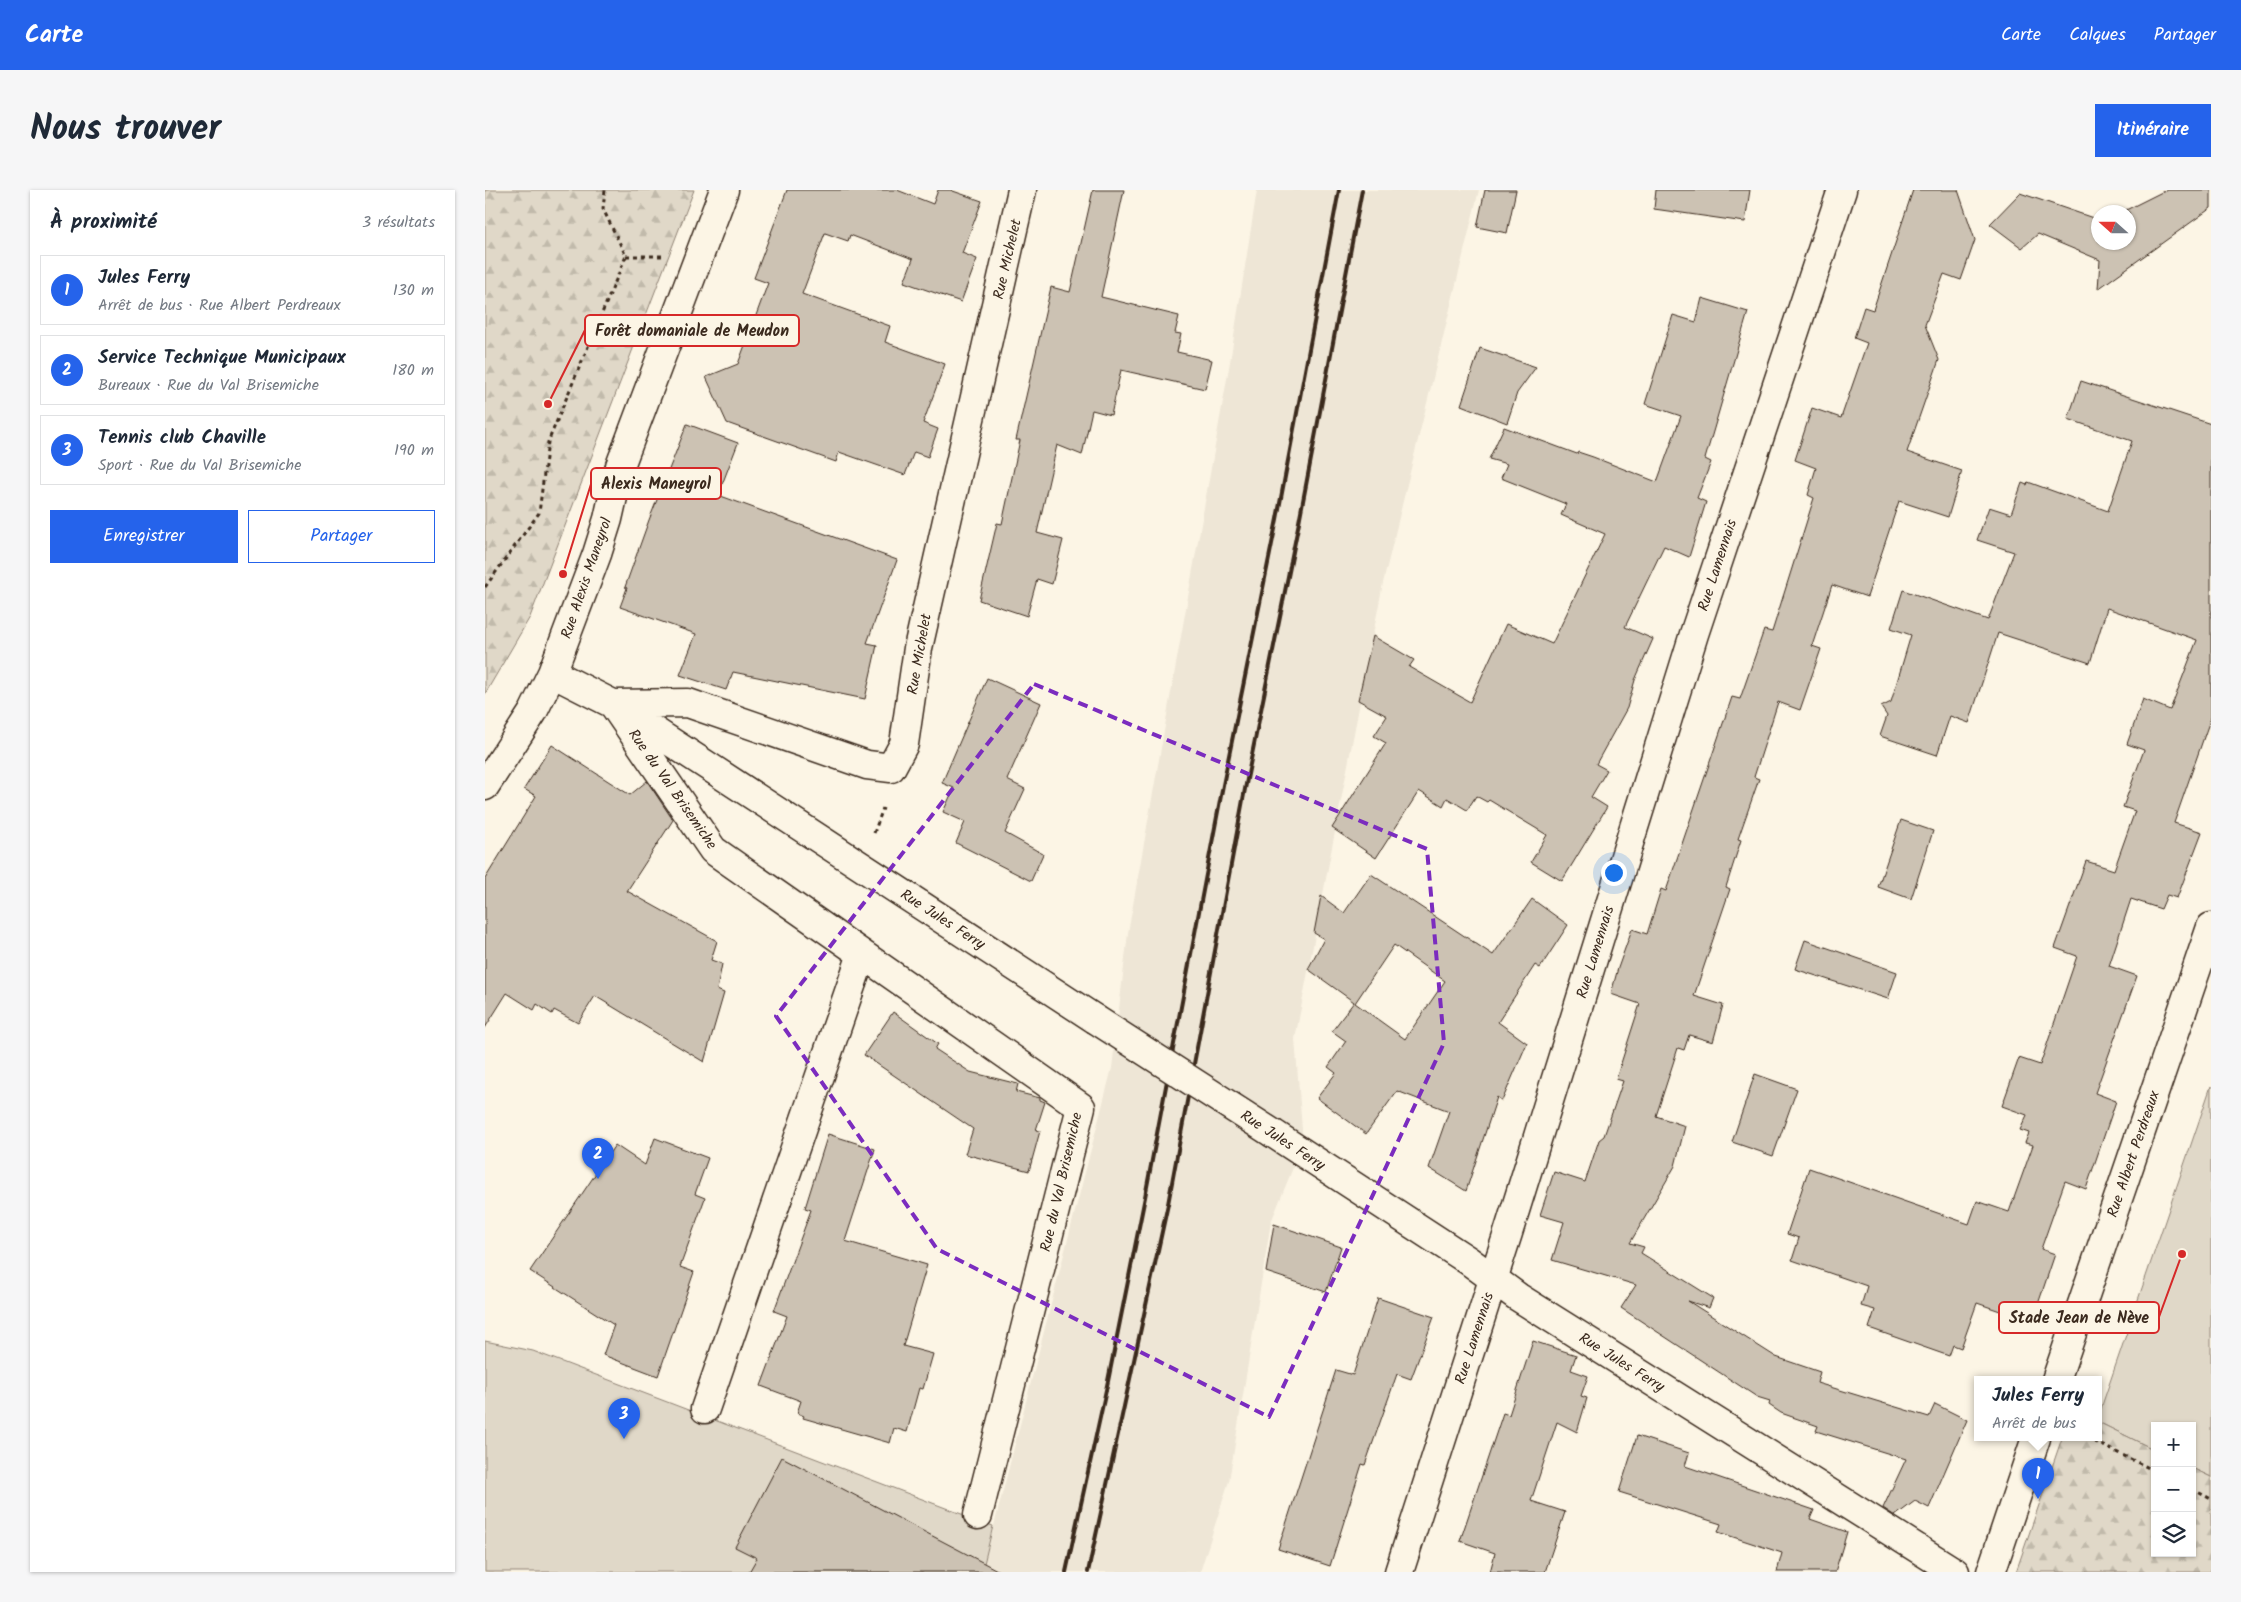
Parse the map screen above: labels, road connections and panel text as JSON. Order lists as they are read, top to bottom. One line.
{"streets":{"street":["Rue Michelet","Rue Lamennais","Rue Alexis Maneyrol","Rue du Val Brisemiche","Rue Jules Ferry","Rue Albert Perdreaux"]},"crossings":[["Rue Michelet","Rue Alexis Maneyrol"],["Rue Michelet","Rue du Val Brisemiche"],["Rue Michelet","Rue Jules Ferry"],["Rue Lamennais","Rue Jules Ferry"],["Rue du Val Brisemiche","Rue Jules Ferry"]],"places":["Forêt domaniale de Meudon","Alexis Maneyrol","Stade Jean de Nève"],"north":"left","page":{"header":"Carte","nav":["Carte","Calques","Partager"],"title":"Nous trouver","buttons":["Itinéraire",["Enregistrer","Partager"]],"heading":["À proximité","3 résultats"],"list":[{"mark":"1","name":"Jules Ferry","note":"Arrêt de bus · Rue Albert Perdreaux","value":"130 m"},{"mark":"2","name":"Service Technique Municipaux","note":"Bureaux · Rue du Val Brisemiche","value":"180 m"},{"mark":"3","name":"Tennis club Chaville","note":"Sport · Rue du Val Brisemiche","value":"190 m"}],"pins":["2","3","1"],"popup":["Jules Ferry","Arrêt de bus"],"map_buttons":["+","−"]}}
